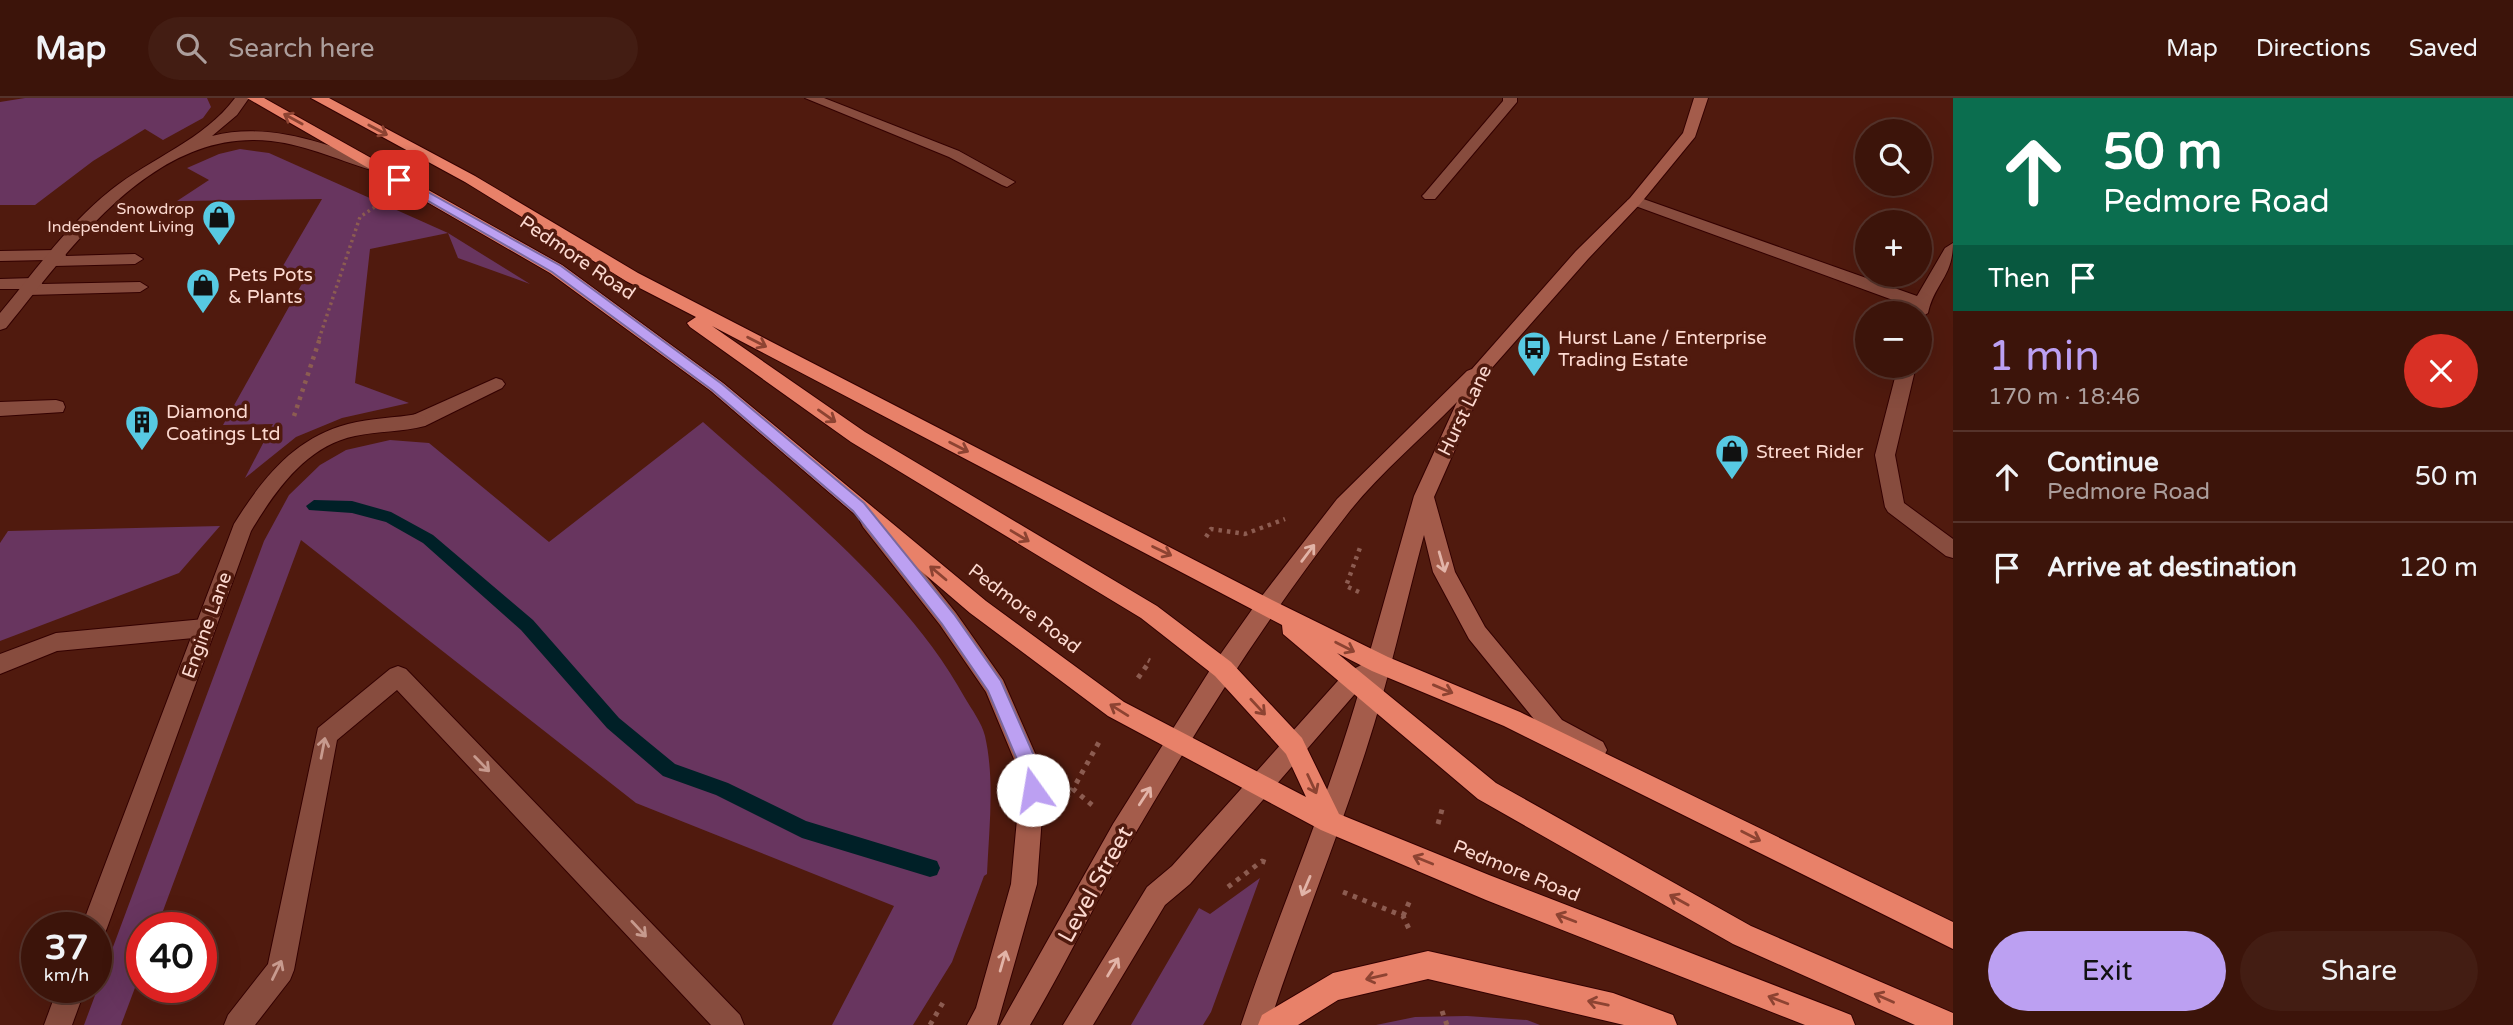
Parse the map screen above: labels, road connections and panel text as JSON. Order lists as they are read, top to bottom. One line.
{"streets":{"highway":["Pedmore Road"],"street":["Hurst Lane","Engine Lane","Level Street"]},"crossings":[["Pedmore Road","Hurst Lane"],["Pedmore Road","Level Street"]],"places":{"shop":["Snowdrop Independent Living","Pets Pots & Plants","Street Rider"],"bus stop":["Hurst Lane / Enterprise Trading Estate"],"building":["Diamond Coatings Ltd"]},"page":{"header":"Map","search":"Search here","nav":["Map","Directions","Saved"],"turn":["50 m","Pedmore Road"],"map_buttons":["+","−"],"then":"Then","heading":["1 min","170 m · 18:46"],"list":[{"name":"Continue","note":"Pedmore Road","value":"50 m"},{"name":"Arrive at destination","value":"120 m"}],"speed":"37 km/h","limit":"40","buttons":["Exit","Share"]}}
